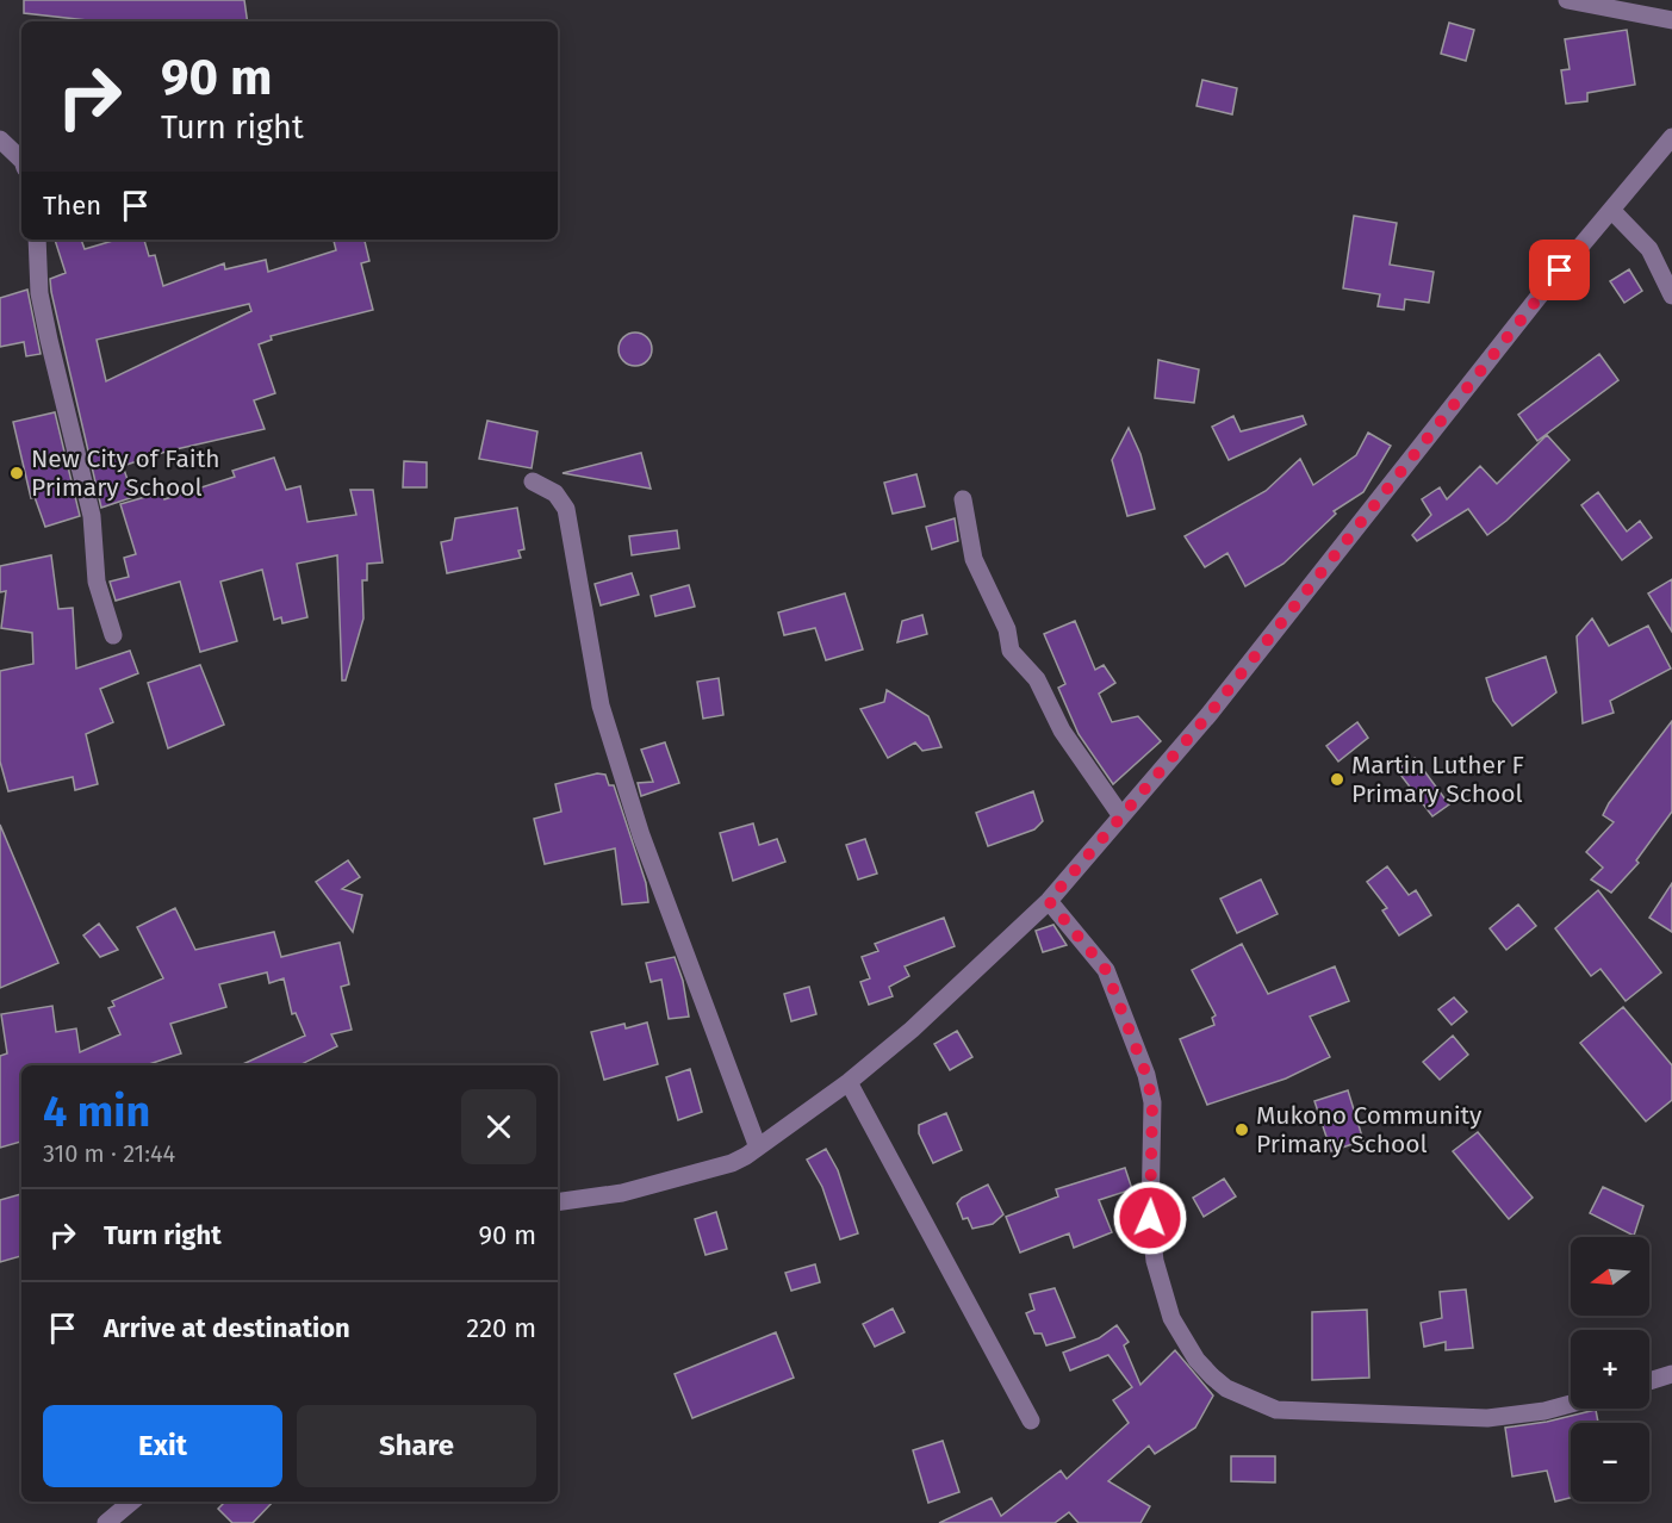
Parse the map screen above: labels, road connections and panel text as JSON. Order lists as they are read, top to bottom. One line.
{"places":["New City of Faith Primary School","Martin Luther F Primary School","Mukono Community Primary School"],"north":"left","page":{"turn":["90 m","Turn right"],"then":"Then","heading":["4 min","310 m · 21:44"],"list":[{"name":"Turn right","value":"90 m"},{"name":"Arrive at destination","value":"220 m"}],"map_buttons":["+","−"],"buttons":["Exit","Share"]}}
